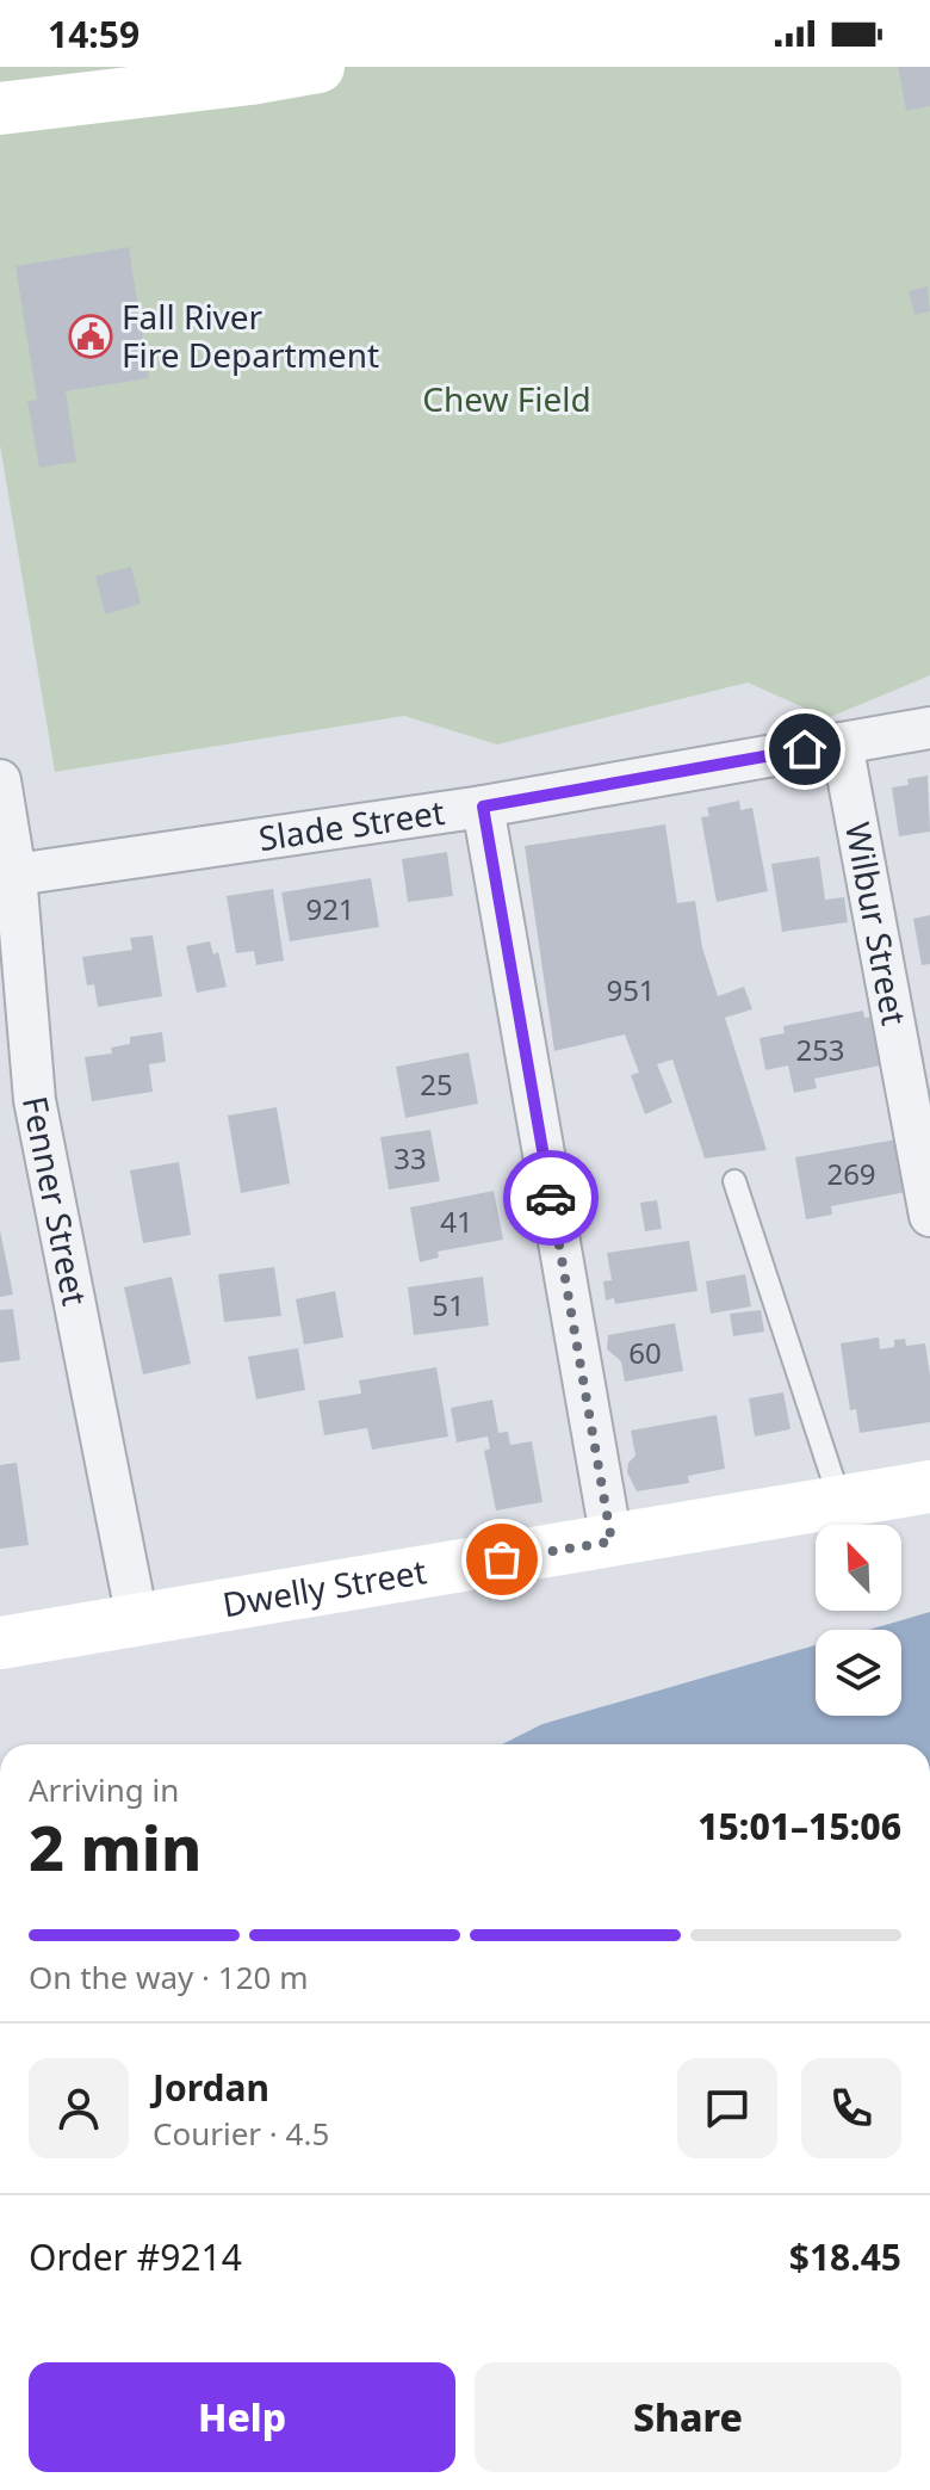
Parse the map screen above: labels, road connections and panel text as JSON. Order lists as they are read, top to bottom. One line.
{"streets":{"main road":["Dwelly Street"],"street":["Slade Street","Wilbur Street","Fenner Street"]},"crossings":[["Slade Street","Wilbur Street"],["Slade Street","Fenner Street"],["Fenner Street","Dwelly Street"]],"parks":["Chew Field"],"places":{"public building":["Fall River Fire Department"]},"house_numbers":["921","951","253","25","33","269","41","51","60"],"north":"top left","page":{"status":"14:59","heading":["2 min","Arriving in","15:01–15:06"],"panel":["Jordan","Courier · 4.5","Order #9214","$18.45"],"bar":"On the way · 120 m","buttons":["Help","Share"]}}
